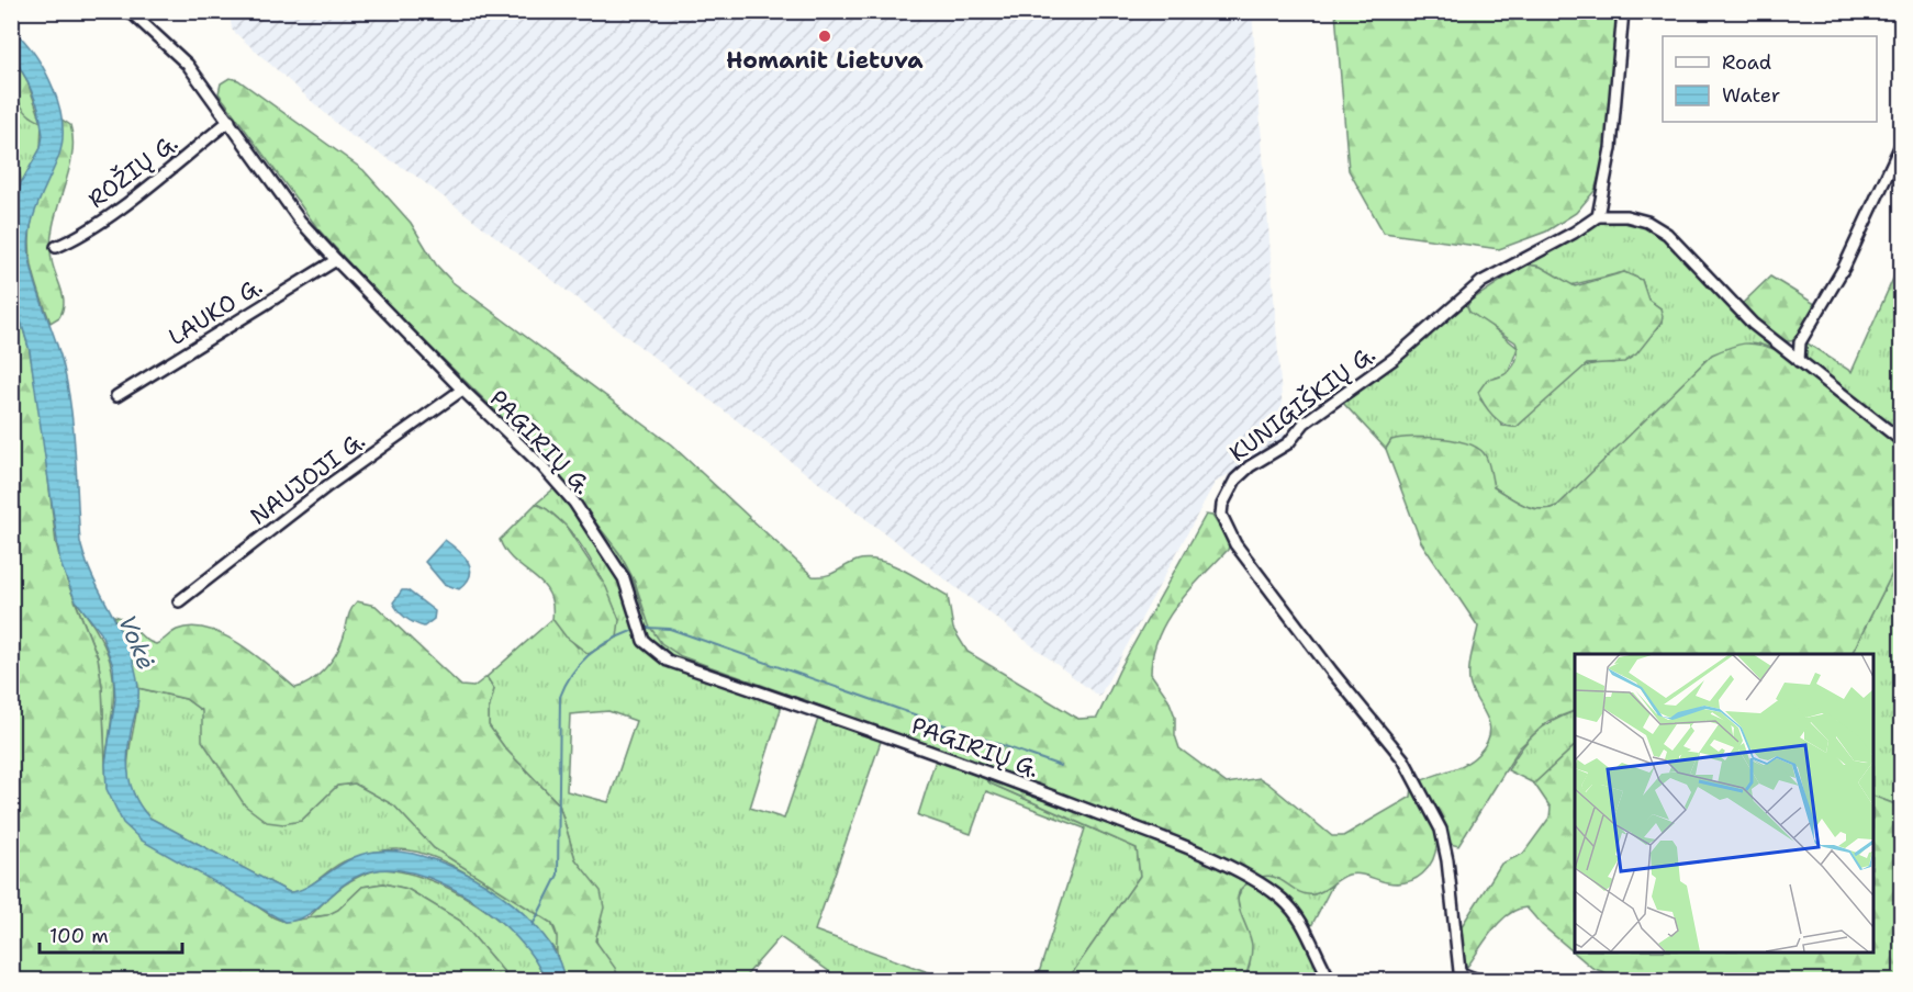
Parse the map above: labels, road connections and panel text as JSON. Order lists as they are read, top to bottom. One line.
{"streets":{"street":["ROŽIŲ G.","LAUKO G.","KUNIGIŠKIŲ G.","PAGIRIŲ G.","NAUJOJI G."]},"crossings":[["ROŽIŲ G.","PAGIRIŲ G."],["LAUKO G.","PAGIRIŲ G."],["PAGIRIŲ G.","NAUJOJI G."]],"water":["Vokė"],"places":["Homanit Lietuva"],"legend":["Road","Water"],"scale_bar":"100 m"}
